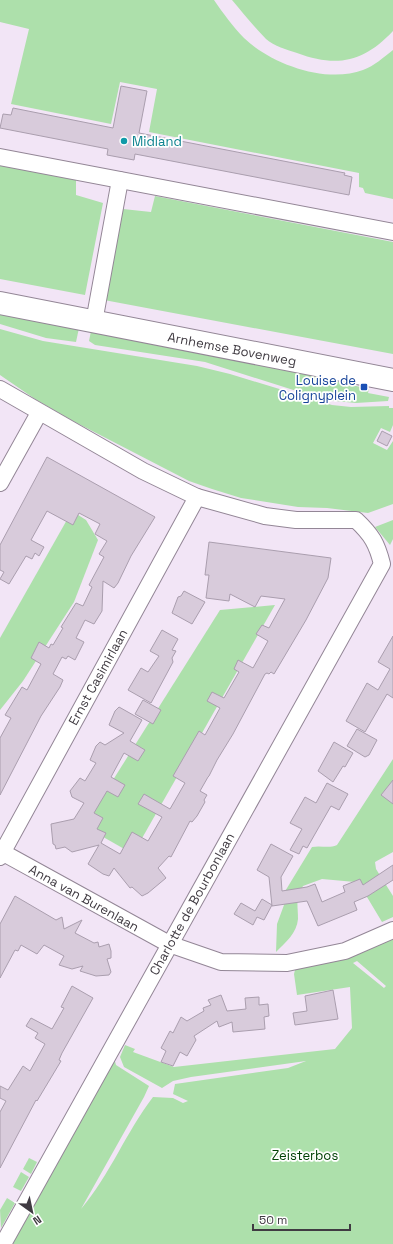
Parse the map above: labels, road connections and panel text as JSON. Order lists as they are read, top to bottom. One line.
{"streets":{"main road":["Arnhemse Bovenweg"],"street":["Ernst Casimirlaan","Anna van Burenlaan","Charlotte de Bourbonlaan"]},"crossings":[["Ernst Casimirlaan","Anna van Burenlaan"],["Ernst Casimirlaan","Charlotte de Bourbonlaan"],["Anna van Burenlaan","Charlotte de Bourbonlaan"]],"parks":["Zeisterbos"],"places":{"other":["Midland"],"transit":["Louise de Colignyplein"]},"scale_bar":"50 m","north":"bottom right"}
